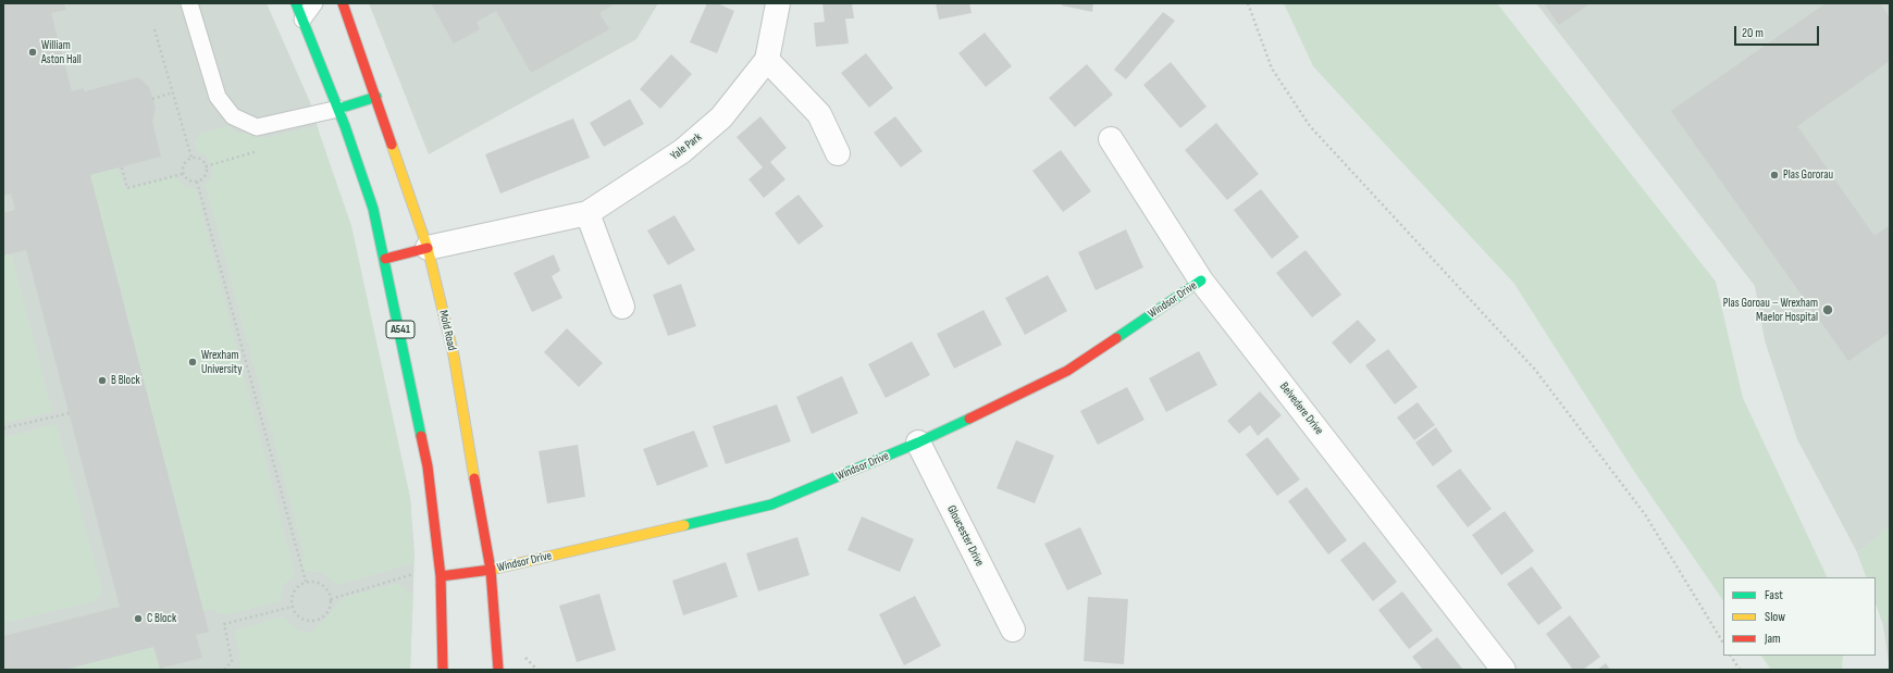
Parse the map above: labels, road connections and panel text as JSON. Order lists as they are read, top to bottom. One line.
{"streets":{"main road":["Windsor Drive","A541","Mold Road"],"street":["Yale Park","Belvedere Drive","Gloucester Drive"]},"crossings":[["Yale Park","Mold Road"],["Windsor Drive","A541"],["Windsor Drive","Mold Road"],["Windsor Drive","Belvedere Drive"],["Windsor Drive","Gloucester Drive"]],"places":["William Aston Hall","Plas Gororau","Plas Goroau – Wrexham Maelor Hospital","Wrexham University","B Block","C Block"],"legend":["Fast","Slow","Jam"],"scale_bar":"20 m"}
